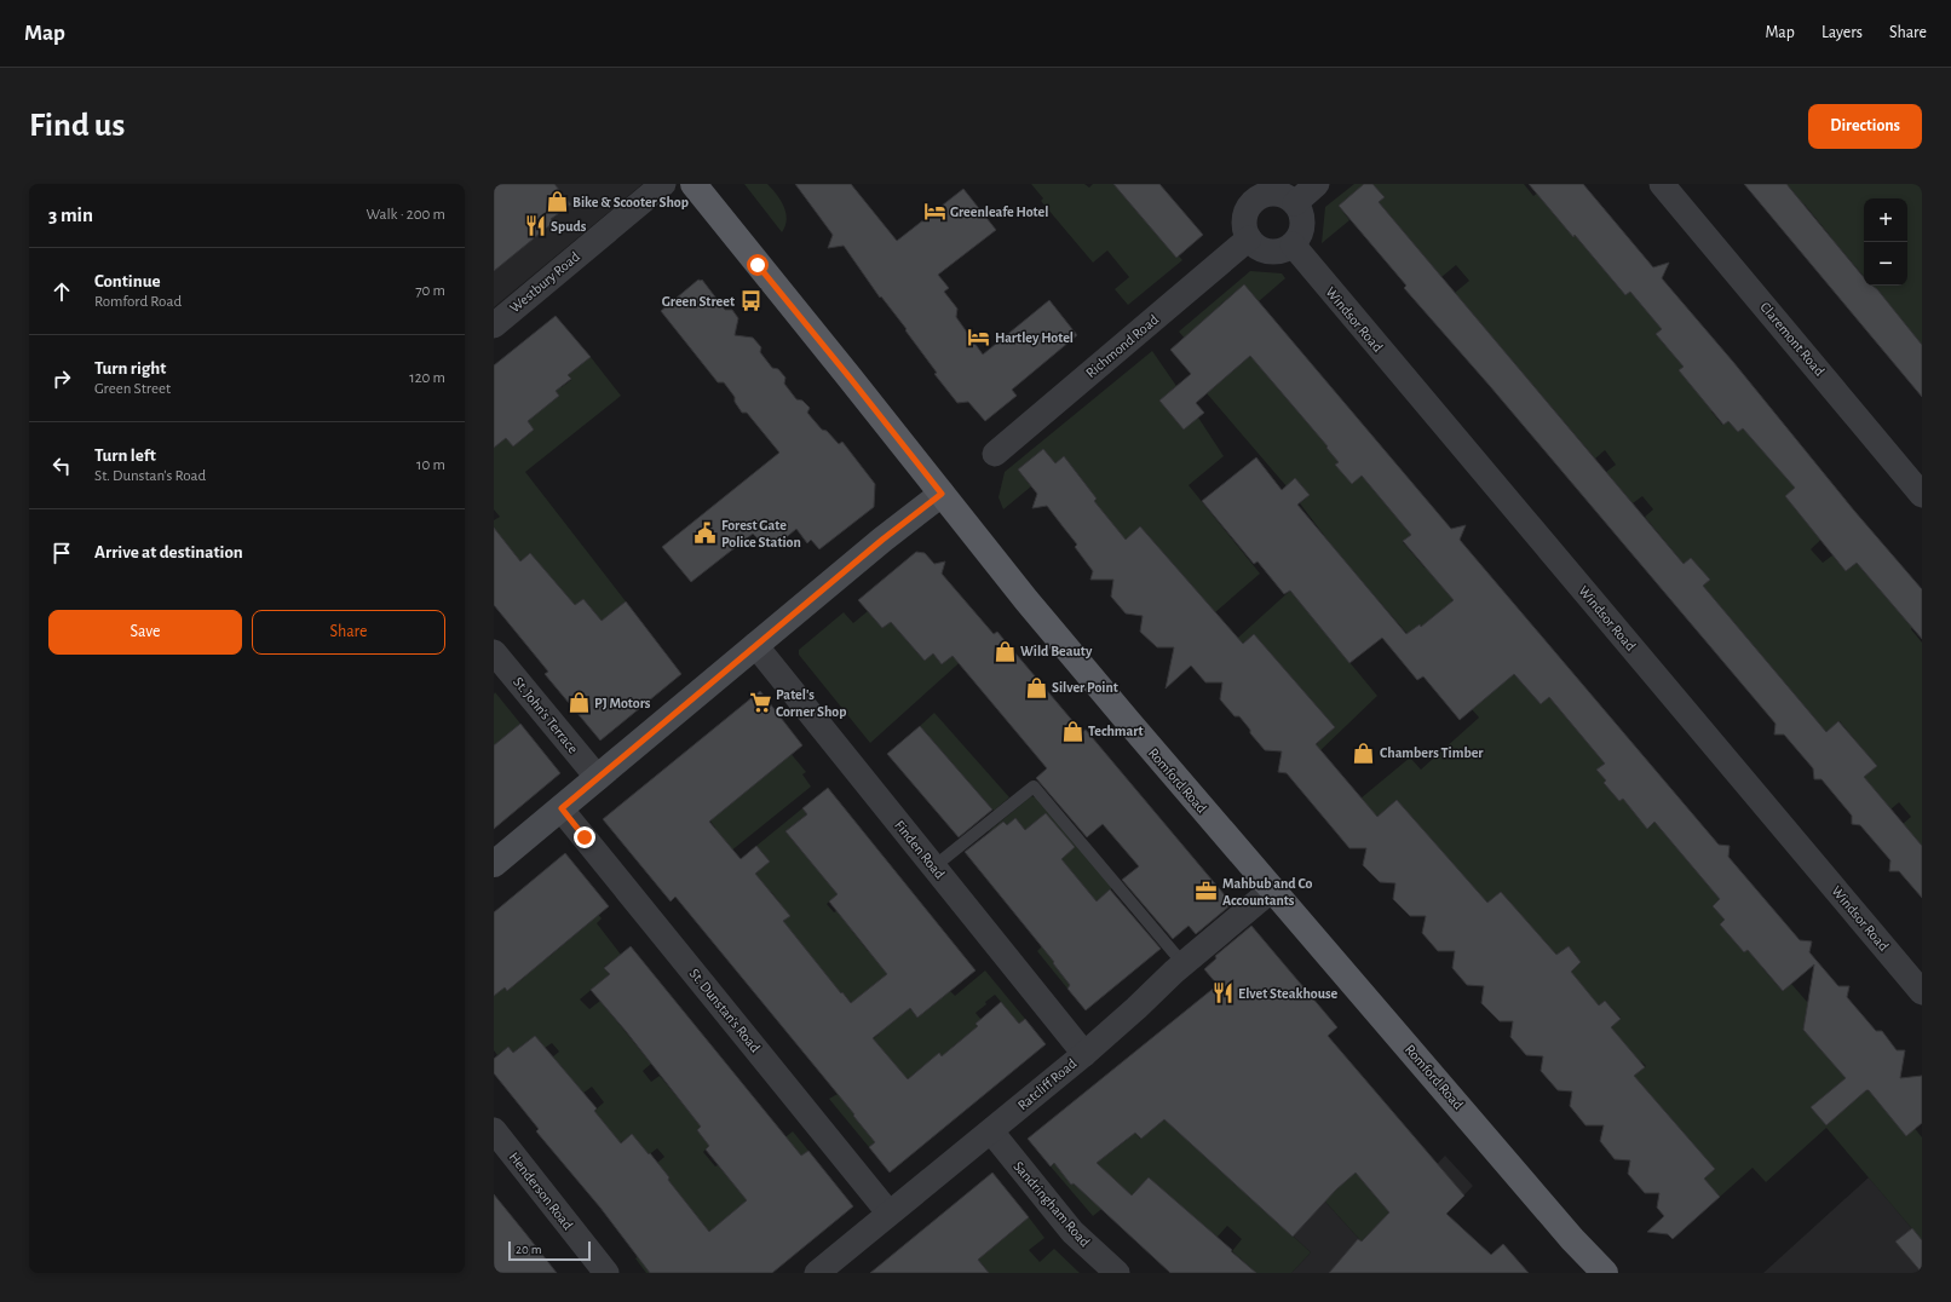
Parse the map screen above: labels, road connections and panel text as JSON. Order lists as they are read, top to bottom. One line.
{"streets":{"main road":["Romford Road"],"street":["Westbury Road","Windsor Road","Claremont Road","Richmond Road","St. John's Terrace","Finden Road","St. Dunstan's Road","Ratcliff Road","Henderson Road","Sandringham Road"]},"crossings":[["Windsor Road","Richmond Road"],["Romford Road","Ratcliff Road"],["Finden Road","Ratcliff Road"],["St. Dunstan's Road","Ratcliff Road"],["Ratcliff Road","Sandringham Road"]],"places":{"shop":["Bike & Scooter Shop","Wild Beauty","Silver Point","PJ Motors","Techmart","Chambers Timber"],"hotel":["Greenleafe Hotel","Hartley Hotel"],"restaurant":["Spuds","Elvet Steakhouse"],"bus stop":["Green Street"],"public building":["Forest Gate Police Station"],"supermarket":["Patel's Corner Shop"],"office":["Mahbub and Co Accountants"]},"scale_bar":"20 m","page":{"header":"Map","nav":["Map","Layers","Share"],"buttons":["Directions",["Save","Share"]],"title":"Find us","heading":["3 min","Walk · 200 m"],"map_buttons":["+","−"],"list":[["Continue","Romford Road","70 m"],["Turn right","Green Street","120 m"],["Turn left","St. Dunstan's Road","10 m"],"Arrive at destination"],"scale":"20 m"}}
